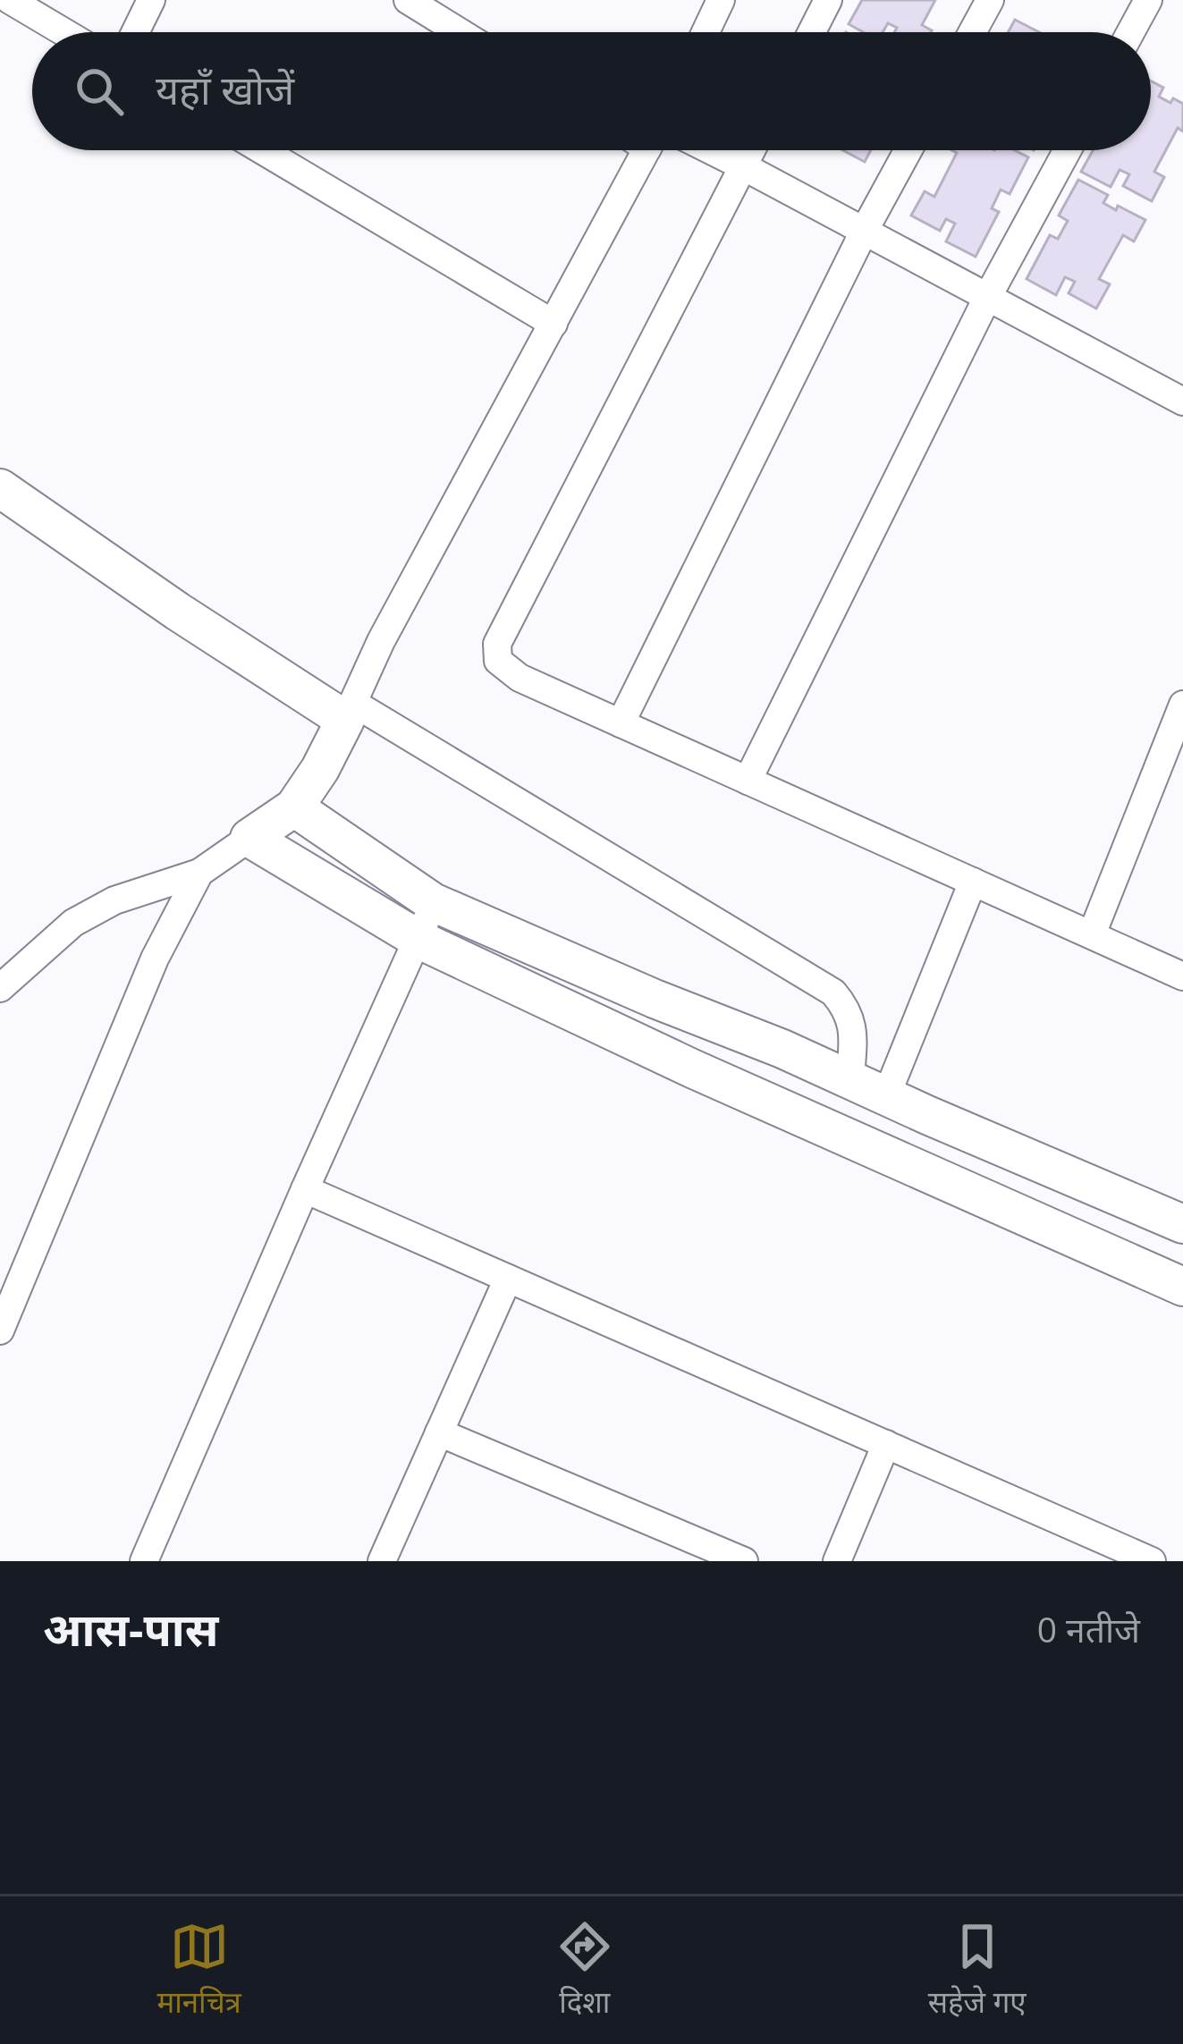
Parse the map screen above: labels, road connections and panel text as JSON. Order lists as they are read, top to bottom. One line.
{"page":{"search":"यहाँ खोजें","heading":["आस-पास","0 नतीजे"],"nav":["मानचित्र","दिशा","सहेजे गए"]}}
